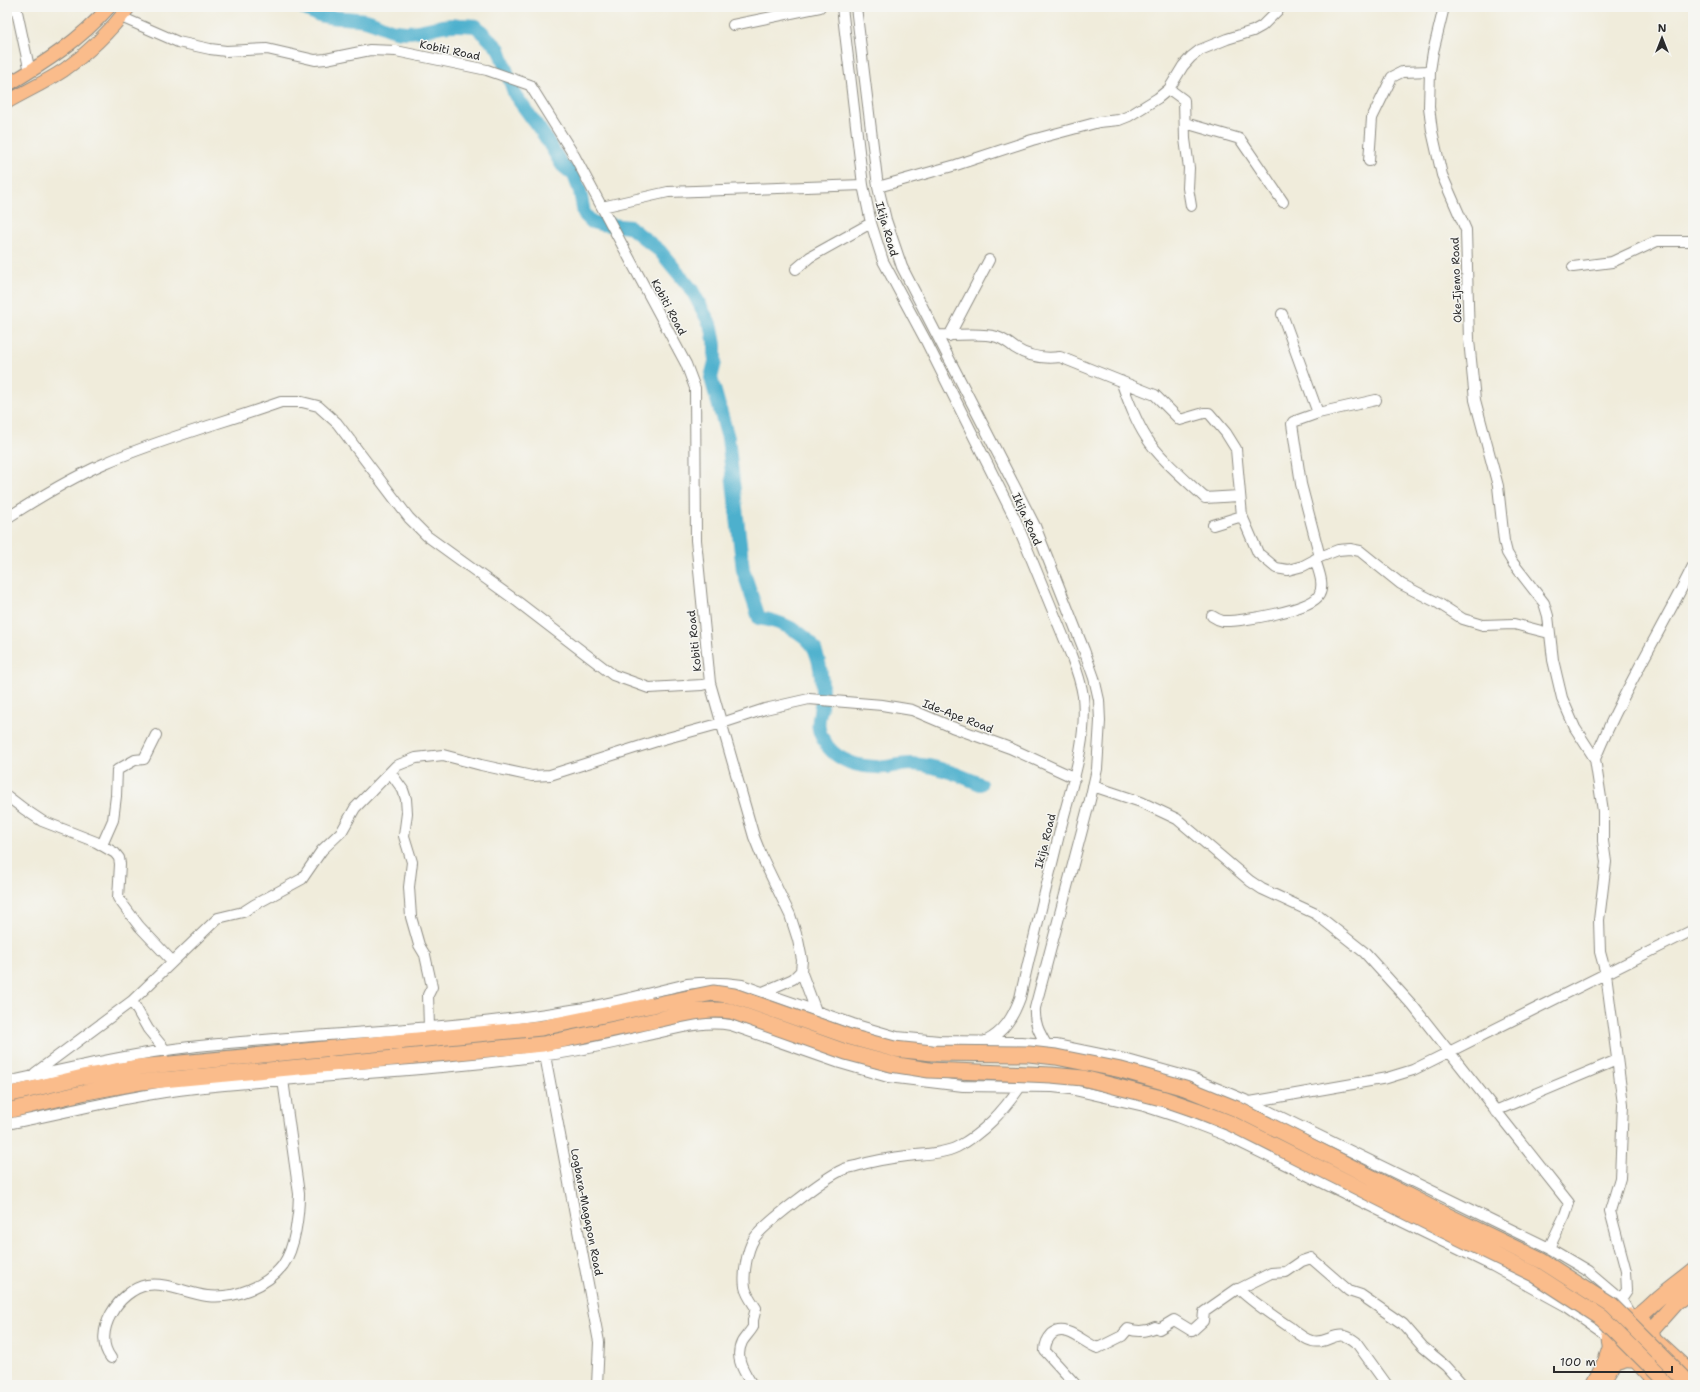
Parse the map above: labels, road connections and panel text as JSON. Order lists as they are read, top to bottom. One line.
{"streets":{"street":["Kobiti Road","Ikija Road","Oke-Ijemo Road","Ide-Ape Road","Logbara-Magapon Road"]},"crossings":[["Kobiti Road","Ide-Ape Road"],["Ikija Road","Ide-Ape Road"]],"scale_bar":"100 m","north":"top"}
